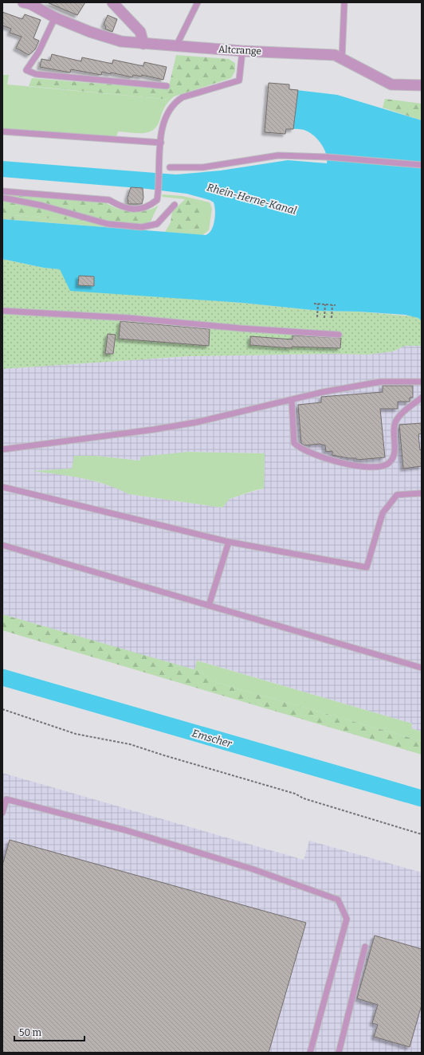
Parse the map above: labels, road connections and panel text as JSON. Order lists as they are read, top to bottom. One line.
{"streets":{"street":["Altcrange"]},"water":["Rhein-Herne-Kanal","Emscher"],"scale_bar":"50 m"}
